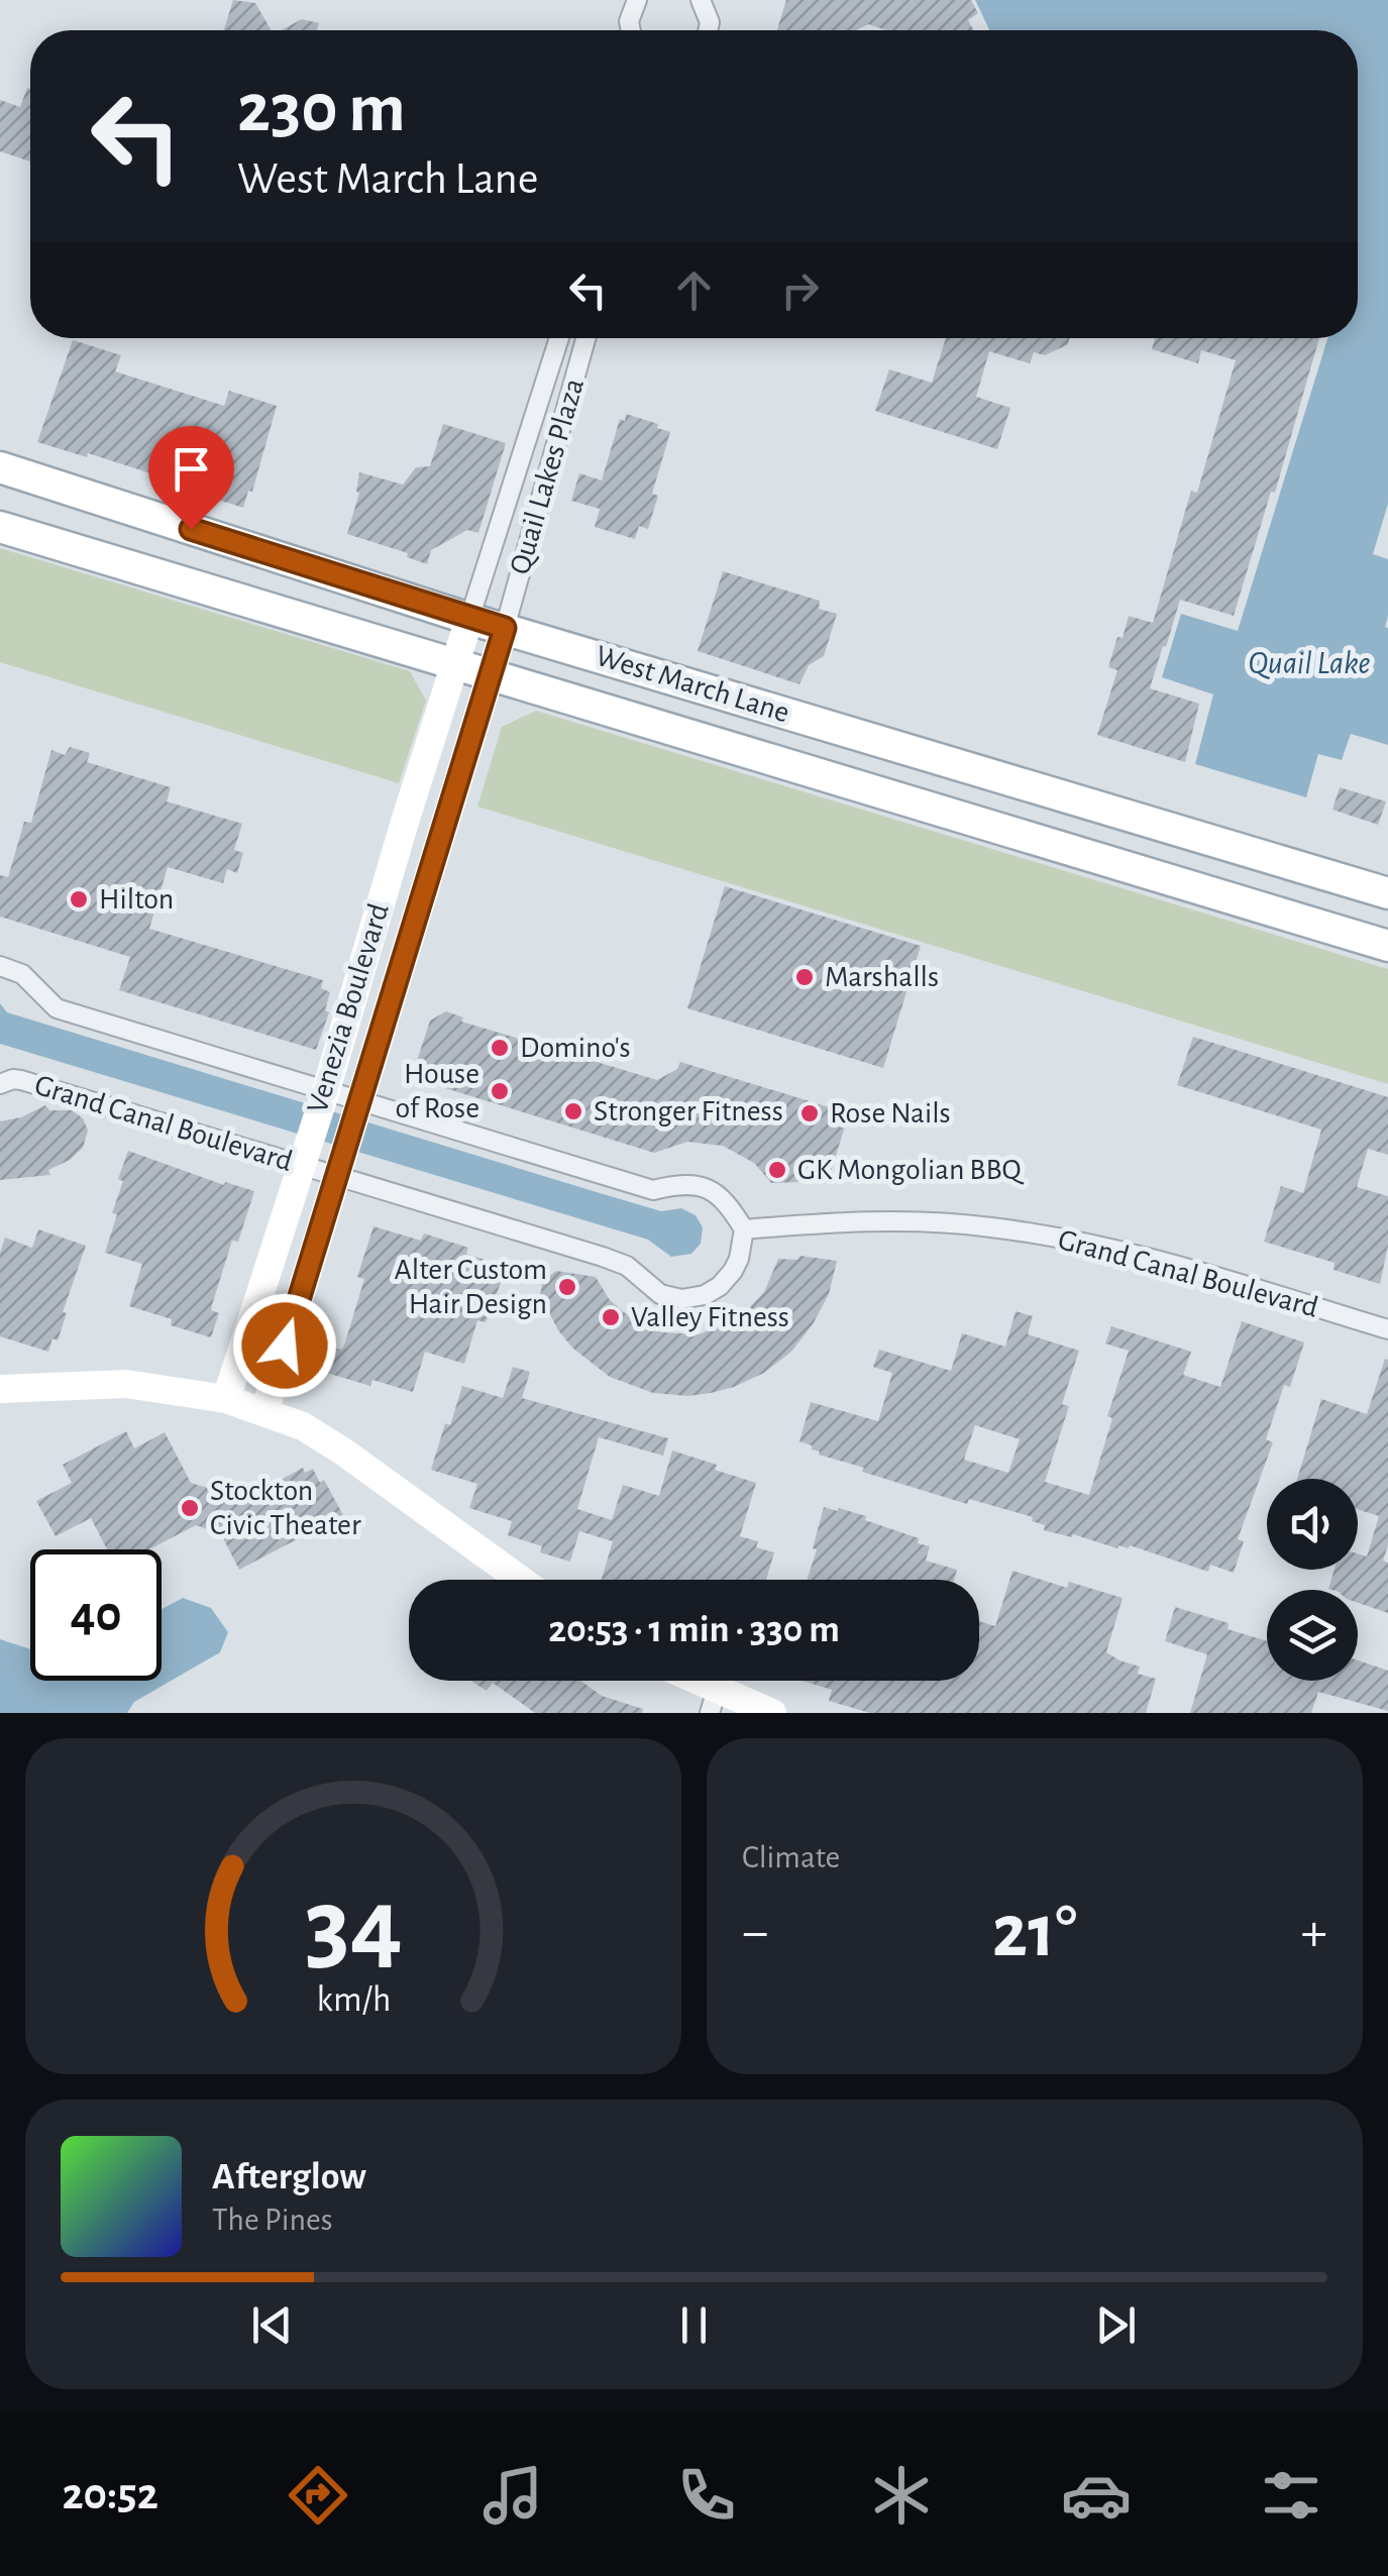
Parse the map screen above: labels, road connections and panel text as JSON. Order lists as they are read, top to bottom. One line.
{"streets":{"main road":["West March Lane"],"street":["Quail Lakes Plaza","Venezia Boulevard","Grand Canal Boulevard"]},"crossings":[["Quail Lakes Plaza","West March Lane"],["Quail Lakes Plaza","Venezia Boulevard"],["West March Lane","Venezia Boulevard"],["Venezia Boulevard","Grand Canal Boulevard"]],"water":["Quail Lake"],"places":["Hilton","Marshalls","Domino's","House of Rose","Stronger Fitness","Rose Nails","GK Mongolian BBQ","Alter Custom Hair Design","Valley Fitness","Stockton Civic Theater"],"page":{"turn":["230 m","West March Lane"],"limit":"40","trip":"20:53 · 1 min · 330 m","tile":"Climate","heat":["−","21°","+"],"song":["Afterglow","The Pines"],"tabs":"20:52","gauge":["34","km/h"]}}
